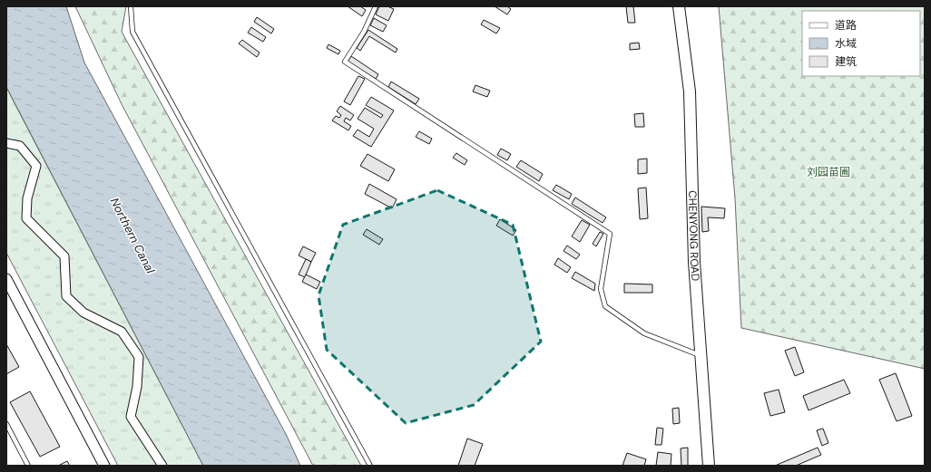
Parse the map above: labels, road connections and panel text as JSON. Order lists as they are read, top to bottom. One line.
{"streets":{"main road":["CHENYONG ROAD"]},"water":["Northern Canal"],"parks":["刘园苗圃"],"legend":["道路","水域","建筑"]}
